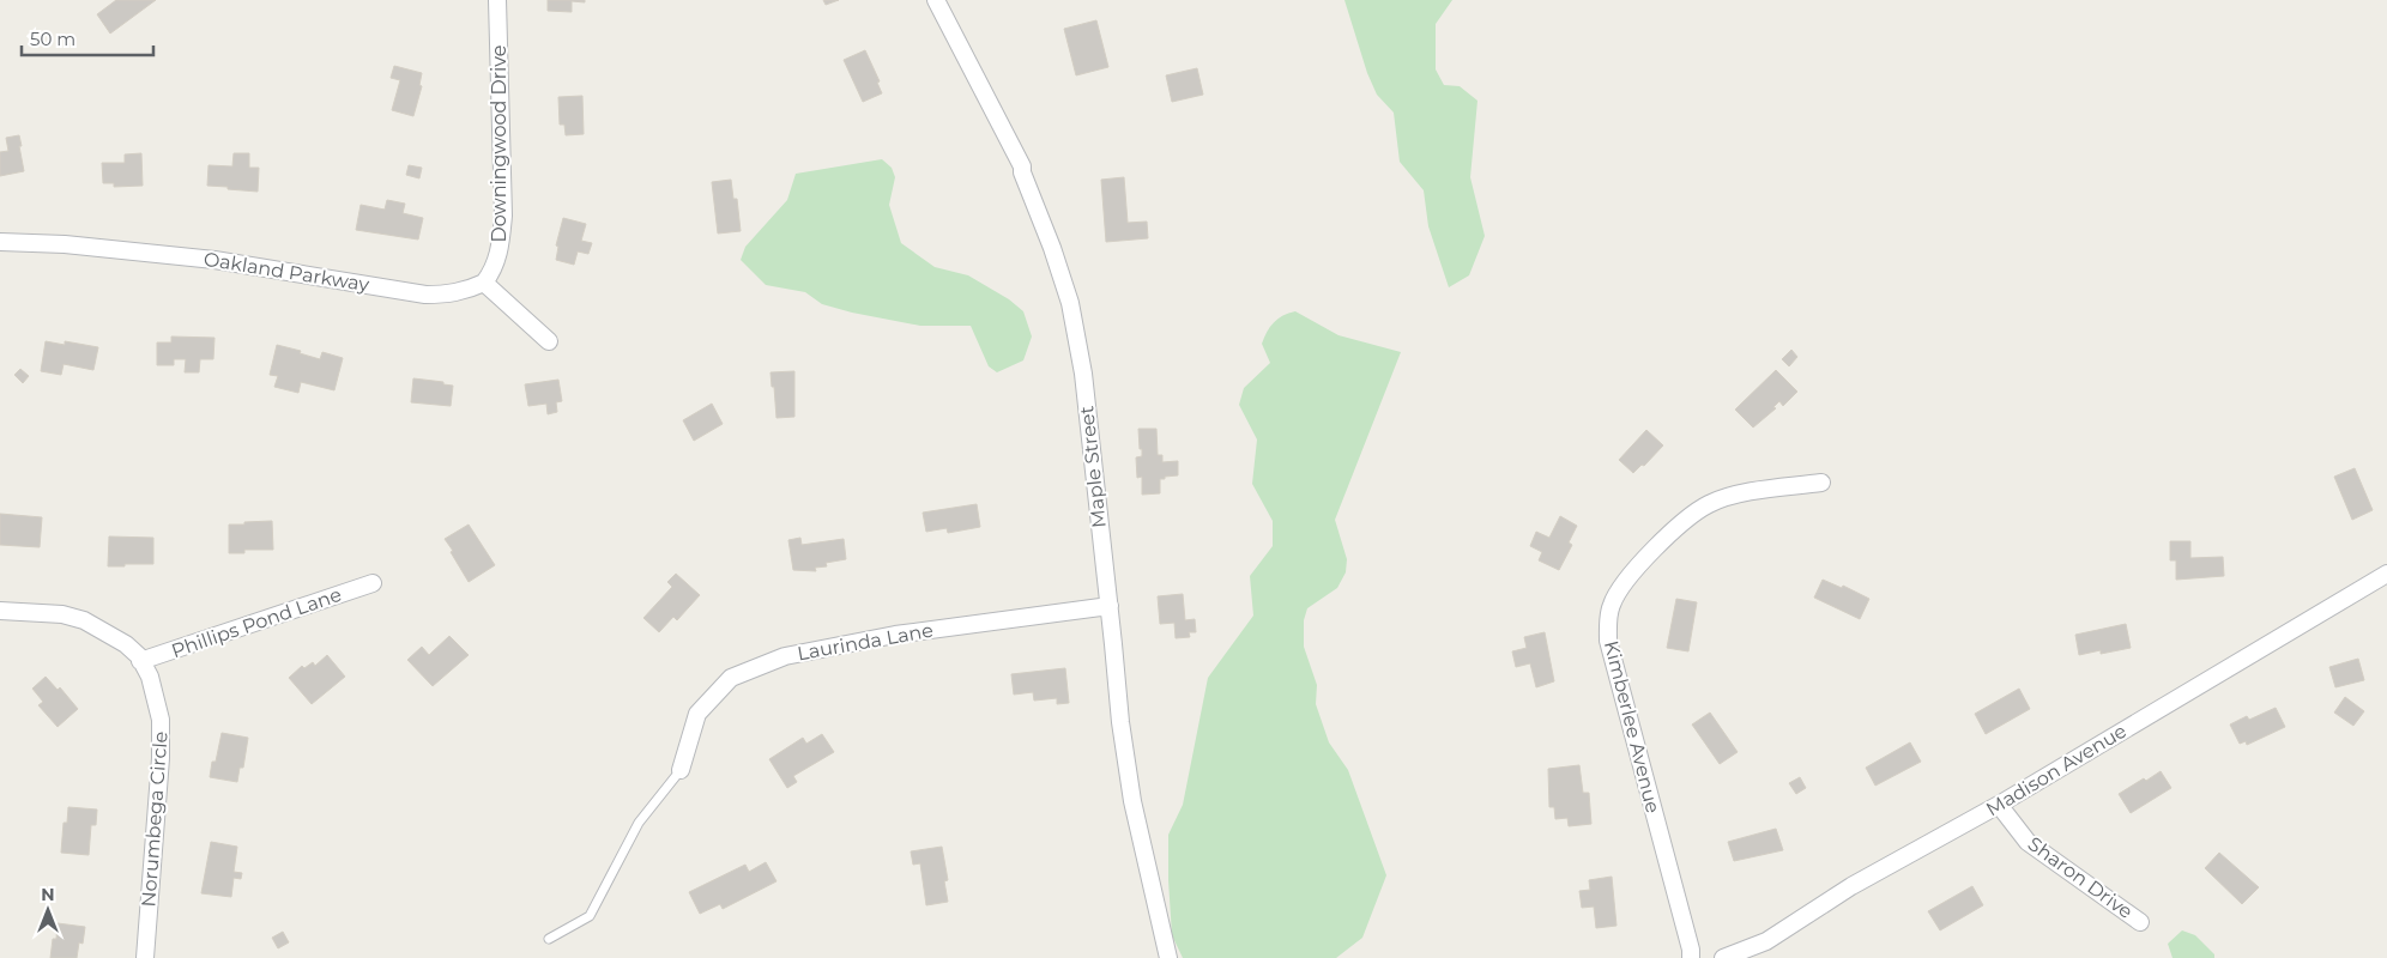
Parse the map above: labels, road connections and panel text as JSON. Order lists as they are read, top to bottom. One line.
{"streets":{"street":["Downingwood Drive","Oakland Parkway","Maple Street","Phillips Pond Lane","Laurinda Lane","Kimberlee Avenue","Madison Avenue","Norumbega Circle","Sharon Drive"]},"crossings":[["Downingwood Drive","Oakland Parkway"],["Maple Street","Laurinda Lane"],["Phillips Pond Lane","Norumbega Circle"],["Madison Avenue","Sharon Drive"]],"scale_bar":"50 m","north":"top"}
